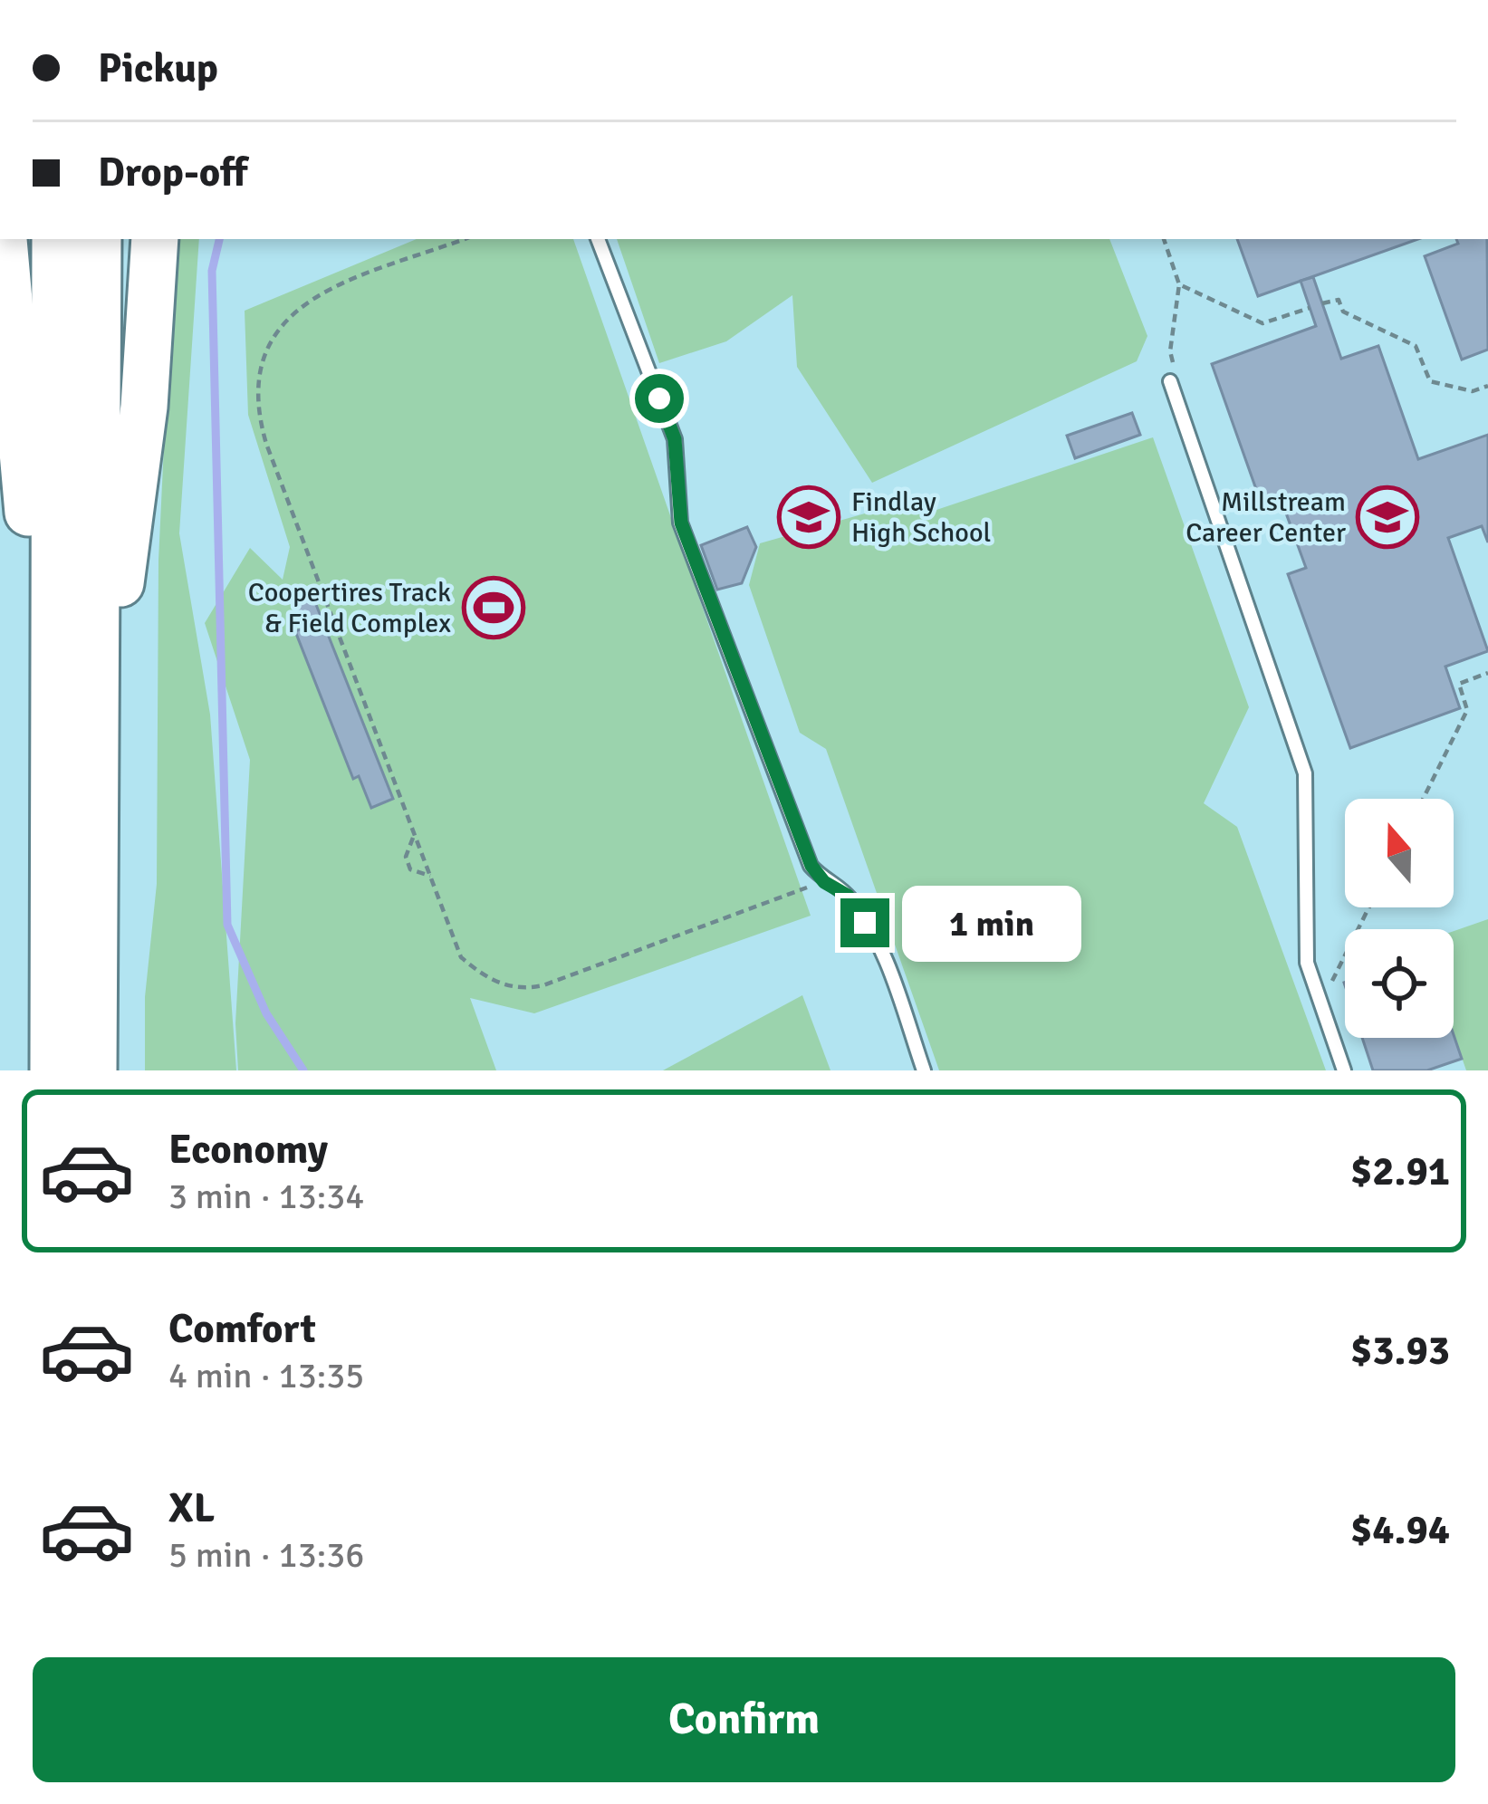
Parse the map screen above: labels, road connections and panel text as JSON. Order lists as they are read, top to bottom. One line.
{"places":{"school or university":["Findlay High School","Millstream Career Center"],"sports":["Coopertires Track & Field Complex"]},"north":"top","page":{"banner":["Pickup","Drop-off"],"bubble":"1 min","list":[{"name":"Economy","note":"3 min · 13:34","value":"$2.91"},{"name":"Comfort","note":"4 min · 13:35","value":"$3.93"},{"name":"XL","note":"5 min · 13:36","value":"$4.94"}],"buttons":"Confirm"}}
